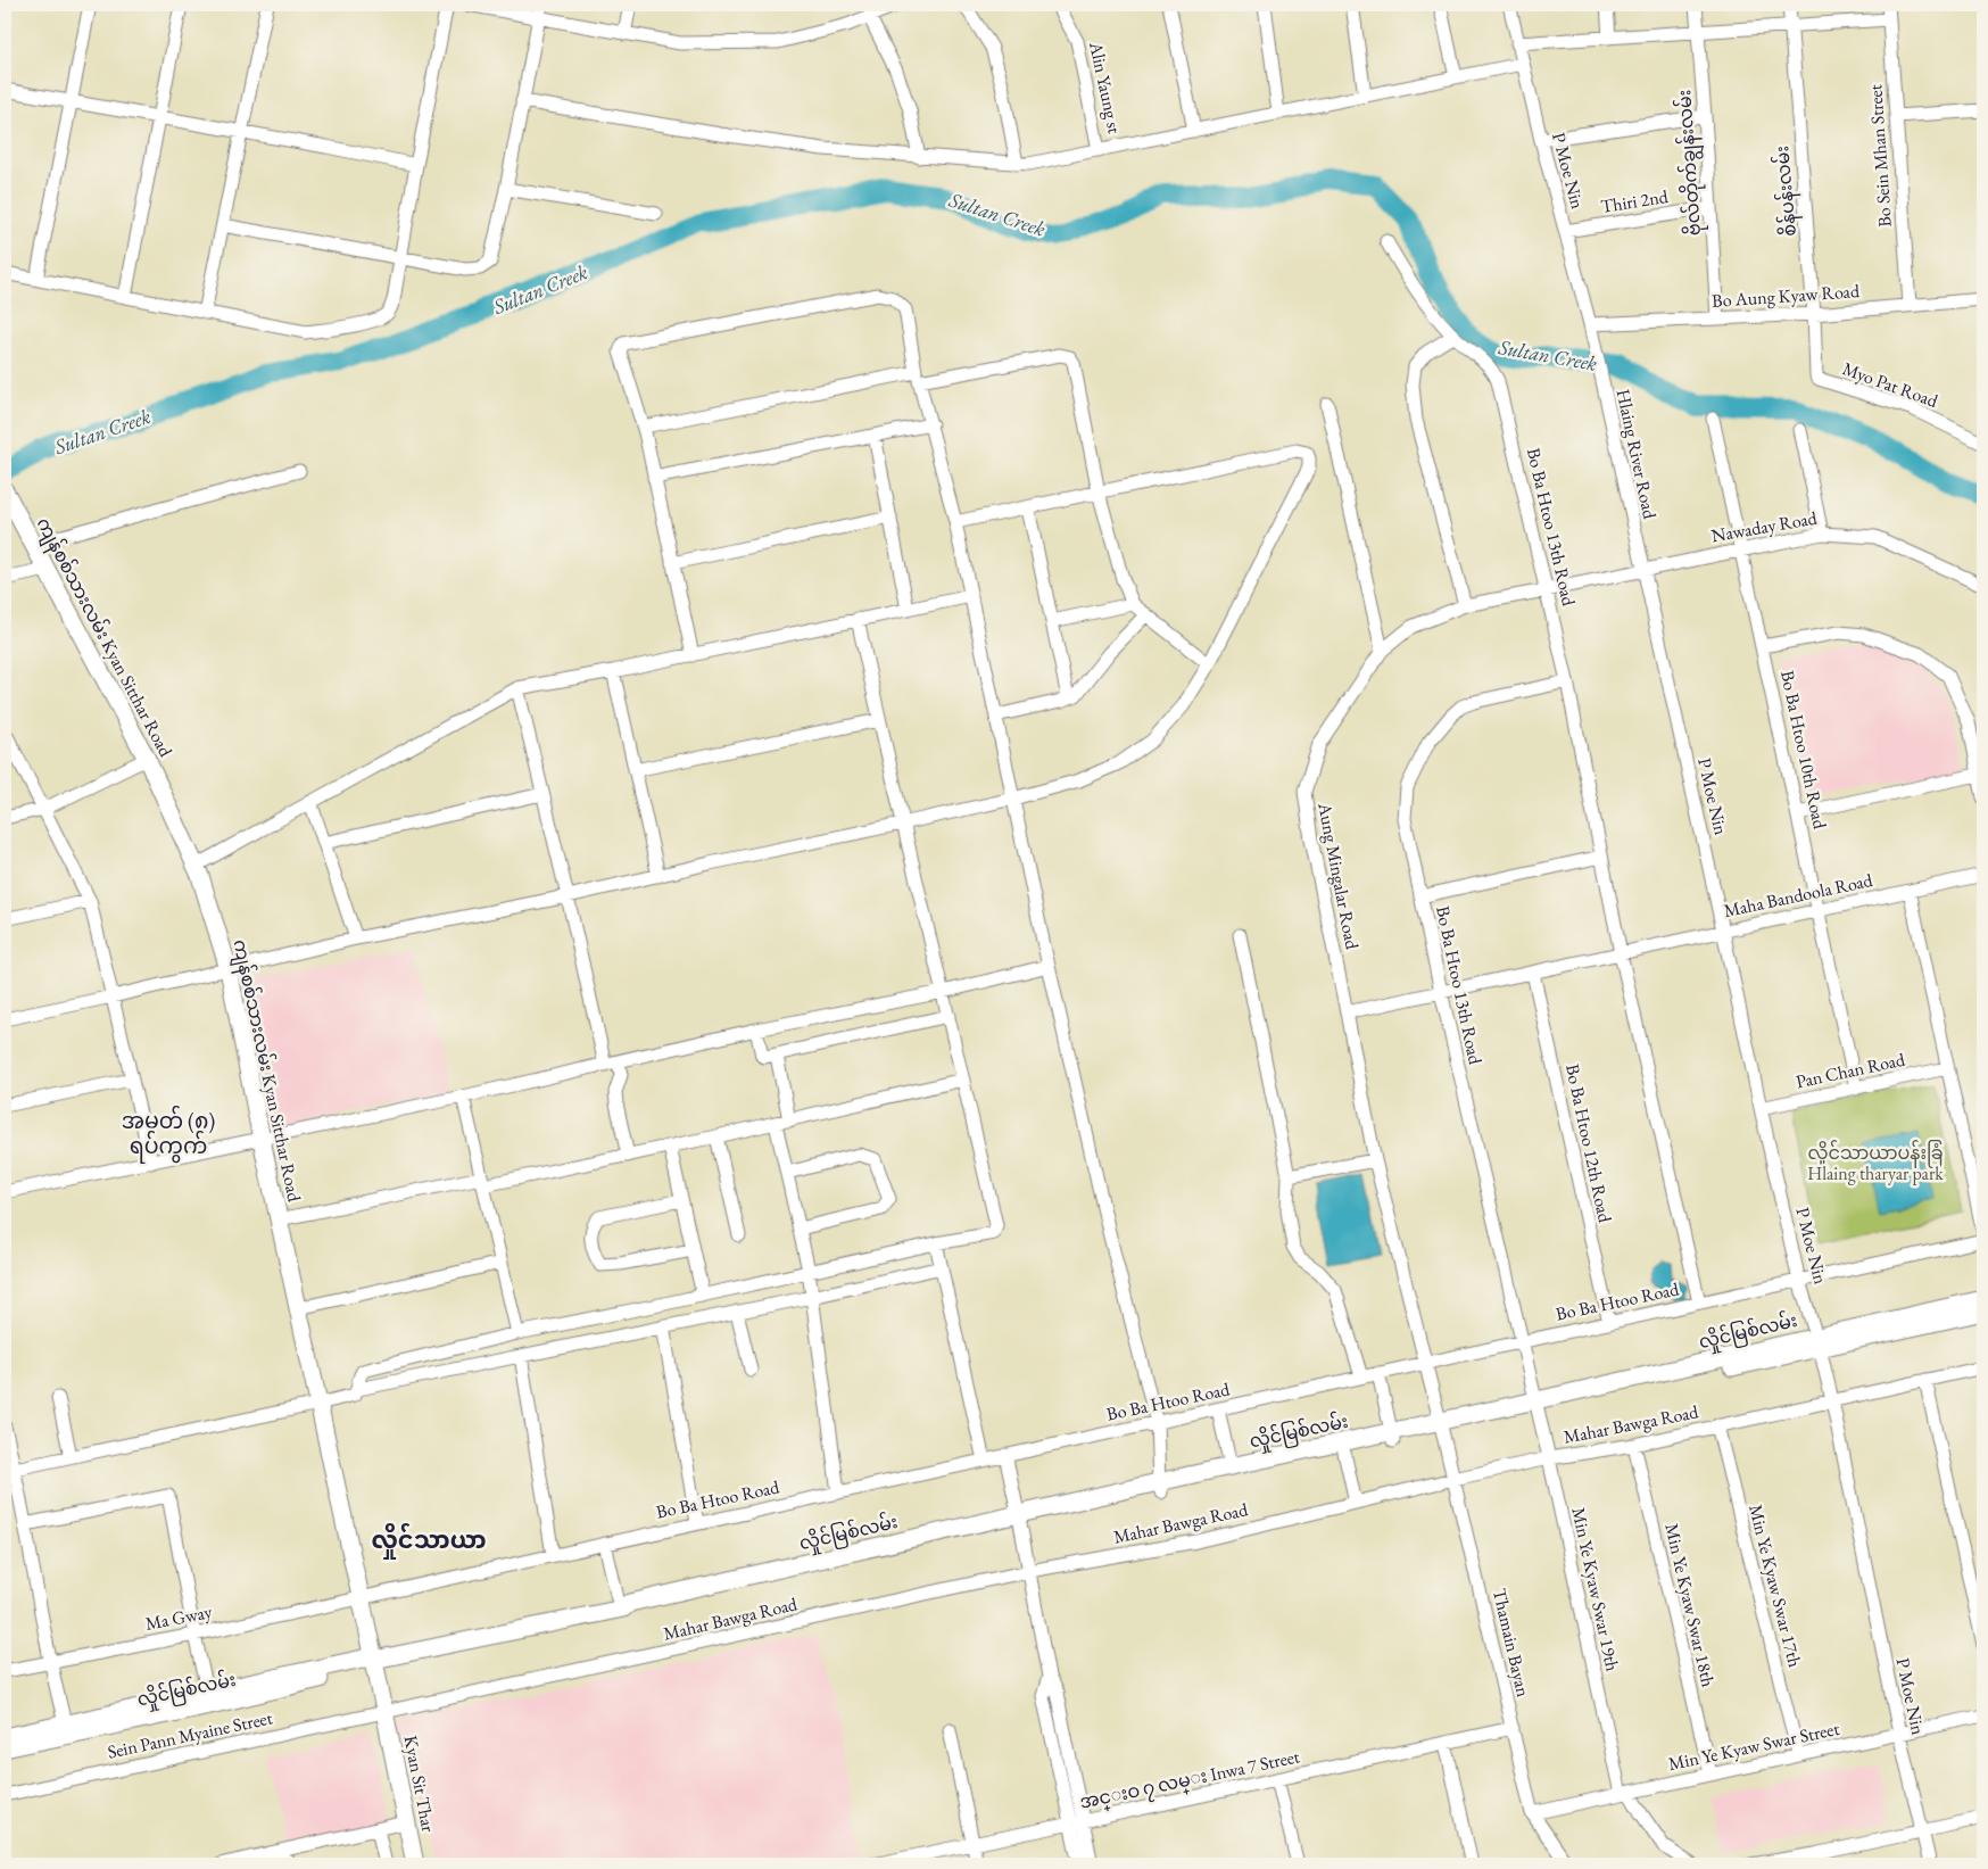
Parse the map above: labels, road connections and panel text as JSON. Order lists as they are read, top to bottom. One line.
{"streets":{"main road":["ကျန်စစ်သားလမ်း Kyan Sitthar Road","လှိုင်မြစ်လမ်း","Kyan Sit Thar"],"street":["Alin Yaung st","Bo Sein Mhan Street","ဗိုလ်တိုက်ချွန်းလမ်း","P Moe Nin","စိန်ပန်းလမ်း","Thiri 2nd","Bo Aung Kyaw Road","Myo Pat Road","Hlaing River Road","Bo Ba Htoo 13th Road","Nawaday Road","Bo Ba Htoo 10th Road","Aung Mingalar Road","Maha Bandoola Road","Pan Chan Road","Bo Ba Htoo 12th Road","Bo Ba Htoo Road","Mahar Bawga Road","Min Ye Kyaw Swar 17th","Min Ye Kyaw Swar 19th","Min Ye Kyaw Swar 18th","Ma Gway","Thamain Bayan","Sein Pann Myaine Street","Min Ye Kyaw Swar Street","အင္းဝ ၇ လမ္း Inwa 7 Street"]},"crossings":[["Bo Sein Mhan Street","Bo Aung Kyaw Road"],["ဗိုလ်တိုက်ချွန်းလမ်း","Thiri 2nd"],["ဗိုလ်တိုက်ချွန်းလမ်း","Bo Aung Kyaw Road"],["P Moe Nin","Thiri 2nd"],["P Moe Nin","Bo Aung Kyaw Road"],["P Moe Nin","Hlaing River Road"],["P Moe Nin","Nawaday Road"],["P Moe Nin","Aung Mingalar Road"],["P Moe Nin","Maha Bandoola Road"],["P Moe Nin","Pan Chan Road"],["P Moe Nin","Bo Ba Htoo Road"],["P Moe Nin","လှိုင်မြစ်လမ်း"],["P Moe Nin","Mahar Bawga Road"],["P Moe Nin","Min Ye Kyaw Swar Street"],["စိန်ပန်းလမ်း","Bo Aung Kyaw Road"],["စိန်ပန်းလမ်း","Myo Pat Road"],["Hlaing River Road","Nawaday Road"],["Hlaing River Road","Aung Mingalar Road"],["Bo Ba Htoo 13th Road","Aung Mingalar Road"],["Bo Ba Htoo 13th Road","Maha Bandoola Road"],["Bo Ba Htoo 13th Road","Bo Ba Htoo Road"],["Bo Ba Htoo 13th Road","လှိုင်မြစ်လမ်း"],["Bo Ba Htoo 13th Road","Min Ye Kyaw Swar 19th"],["Nawaday Road","Bo Ba Htoo 10th Road"],["Nawaday Road","Aung Mingalar Road"],["ကျန်စစ်သားလမ်း Kyan Sitthar Road","Bo Ba Htoo Road"],["ကျန်စစ်သားလမ်း Kyan Sitthar Road","လှိုင်မြစ်လမ်း"],["ကျန်စစ်သားလမ်း Kyan Sitthar Road","Ma Gway"],["ကျန်စစ်သားလမ်း Kyan Sitthar Road","Kyan Sit Thar"],["Bo Ba Htoo 10th Road","Maha Bandoola Road"],["Bo Ba Htoo 10th Road","Pan Chan Road"],["Aung Mingalar Road","Maha Bandoola Road"],["Aung Mingalar Road","Bo Ba Htoo Road"],["Aung Mingalar Road","လှိုင်မြစ်လမ်း"],["Aung Mingalar Road","Thamain Bayan"],["Maha Bandoola Road","Bo Ba Htoo 12th Road"],["Bo Ba Htoo 12th Road","Bo Ba Htoo Road"],["Bo Ba Htoo Road","Ma Gway"],["လှိုင်မြစ်လမ်း","Min Ye Kyaw Swar 19th"],["လှိုင်မြစ်လမ်း","Thamain Bayan"],["လှိုင်မြစ်လမ်း","Kyan Sit Thar"],["Mahar Bawga Road","Min Ye Kyaw Swar 17th"],["Mahar Bawga Road","Min Ye Kyaw Swar 19th"],["Mahar Bawga Road","Min Ye Kyaw Swar 18th"],["Mahar Bawga Road","Thamain Bayan"],["Mahar Bawga Road","Sein Pann Myaine Street"],["Mahar Bawga Road","Kyan Sit Thar"],["Min Ye Kyaw Swar 17th","Min Ye Kyaw Swar Street"],["Min Ye Kyaw Swar 19th","Min Ye Kyaw Swar Street"],["Min Ye Kyaw Swar 18th","Min Ye Kyaw Swar Street"],["Thamain Bayan","Min Ye Kyaw Swar Street"],["Thamain Bayan","အင္းဝ ၇ လမ္း Inwa 7 Street"],["Sein Pann Myaine Street","Kyan Sit Thar"]],"districts":["အမှတ် (၈) ရပ်ကွက်","လှိုင်သာယာ"],"water":["Sultan Creek"],"parks":["လှိုင်သာယာပန်းခြံ Hlaing tharyar park"]}
